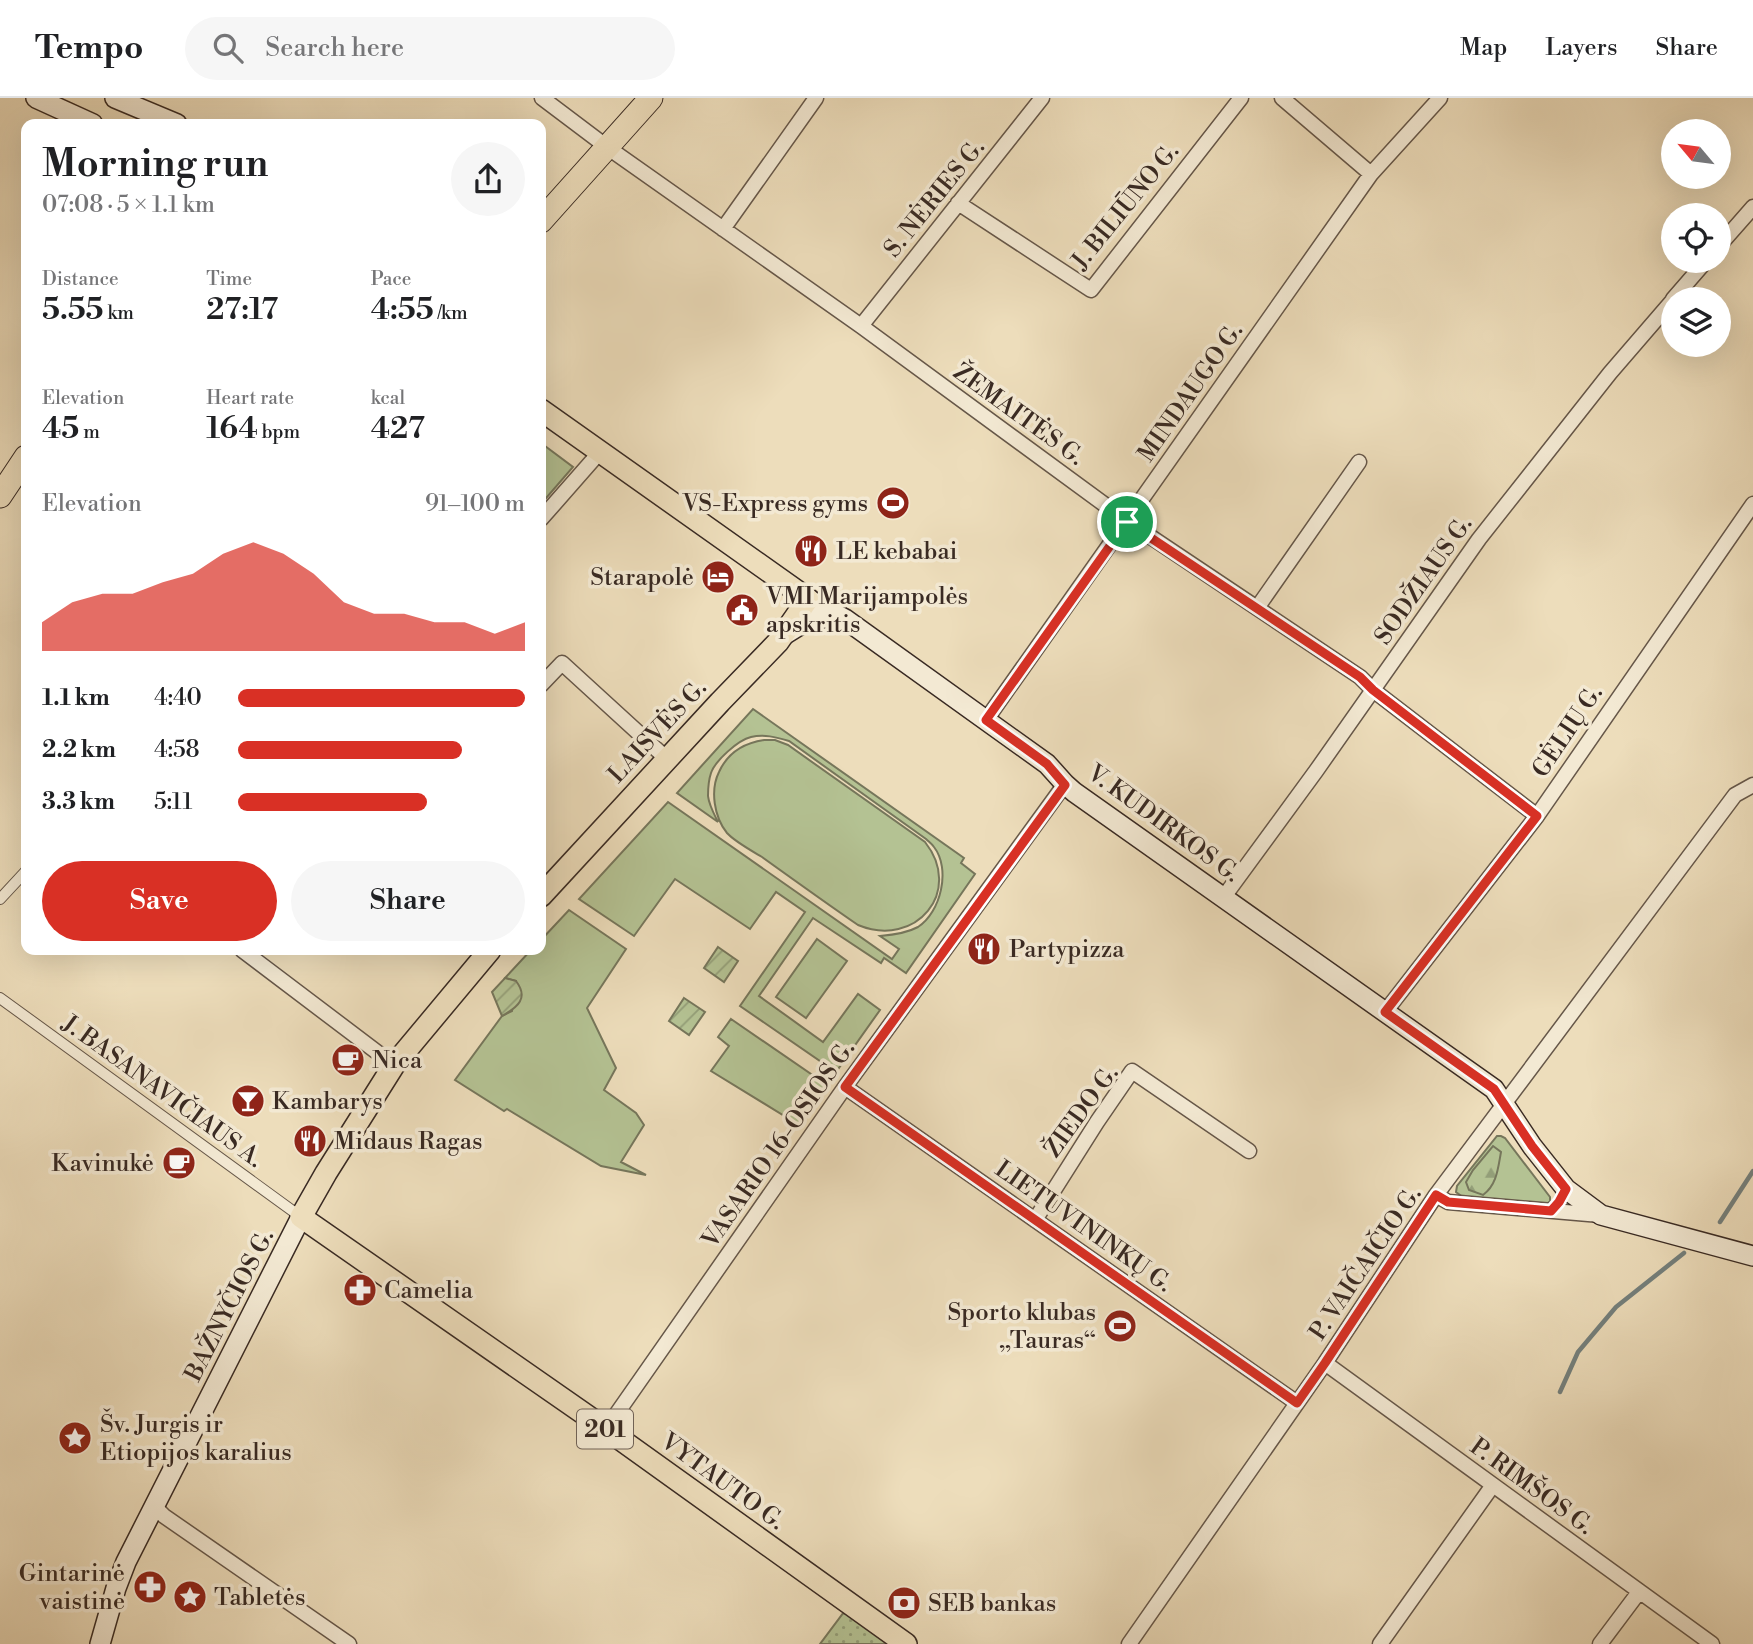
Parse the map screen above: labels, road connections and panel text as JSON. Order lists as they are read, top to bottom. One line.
{"streets":{"main road":["LAISVĖS G.","V. KUDIRKOS G.","BAŽNYČIOS G.","201","VYTAUTO G."],"street":["S. NĖRIES G.","J. BILIŪNO G.","MINDAUGO G.","ŽEMAITĖS G.","SODŽIAUS G.","GĖLIŲ G.","J. BASANAVIČIAUS A.","ŽIEDO G.","VASARIO 16-OSIOS G.","LIETUVININKŲ G.","P. VAIČAIČIO G.","P. RIMŠOS G."]},"crossings":[["S. NĖRIES G.","J. BILIŪNO G."],["S. NĖRIES G.","ŽEMAITĖS G."],["MINDAUGO G.","ŽEMAITĖS G."],["MINDAUGO G.","V. KUDIRKOS G."],["ŽEMAITĖS G.","SODŽIAUS G."],["ŽEMAITĖS G.","GĖLIŲ G."],["SODŽIAUS G.","V. KUDIRKOS G."],["LAISVĖS G.","V. KUDIRKOS G."],["GĖLIŲ G.","V. KUDIRKOS G."],["V. KUDIRKOS G.","VASARIO 16-OSIOS G."],["V. KUDIRKOS G.","P. VAIČAIČIO G."],["J. BASANAVIČIAUS A.","BAŽNYČIOS G."],["J. BASANAVIČIAUS A.","VYTAUTO G."],["ŽIEDO G.","LIETUVININKŲ G."],["VASARIO 16-OSIOS G.","LIETUVININKŲ G."],["VASARIO 16-OSIOS G.","VYTAUTO G."],["LIETUVININKŲ G.","P. VAIČAIČIO G."],["P. VAIČAIČIO G.","P. RIMŠOS G."],["BAŽNYČIOS G.","VYTAUTO G."]],"places":{"sports":["VS-Express gyms","Sporto klubas „Tauras“"],"restaurant":["LE kebabai","Partypizza","Midaus Ragas"],"hotel":["Starapolė"],"public building":["VMI Marijampolės apskritis"],"cafe":["Nica","Kavinukė"],"bar":["Kambarys"],"pharmacy":["Camelia","Gintarinė vaistinė"],"place":["Šv. Jurgis ir Etiopijos karalius","Tabletės"],"bank":["SEB bankas"]},"north":"top left","page":{"header":"Tempo","search":"Search here","nav":["Map","Layers","Share"],"heading":["Morning run","07:08 · 5 × 1.1 km"],"stats":[["Distance","5.55 km"],["Time","27:17"],["Pace","4:55 /km"],["Elevation","45 m"],["Heart rate","164 bpm"],["kcal","427"]],"chart":["Elevation","91–100 m"],"list":[{"name":"1.1 km","note":"4:40"},{"name":"2.2 km","note":"4:58"},{"name":"3.3 km","note":"5:11"}],"buttons":["Save","Share"]}}
